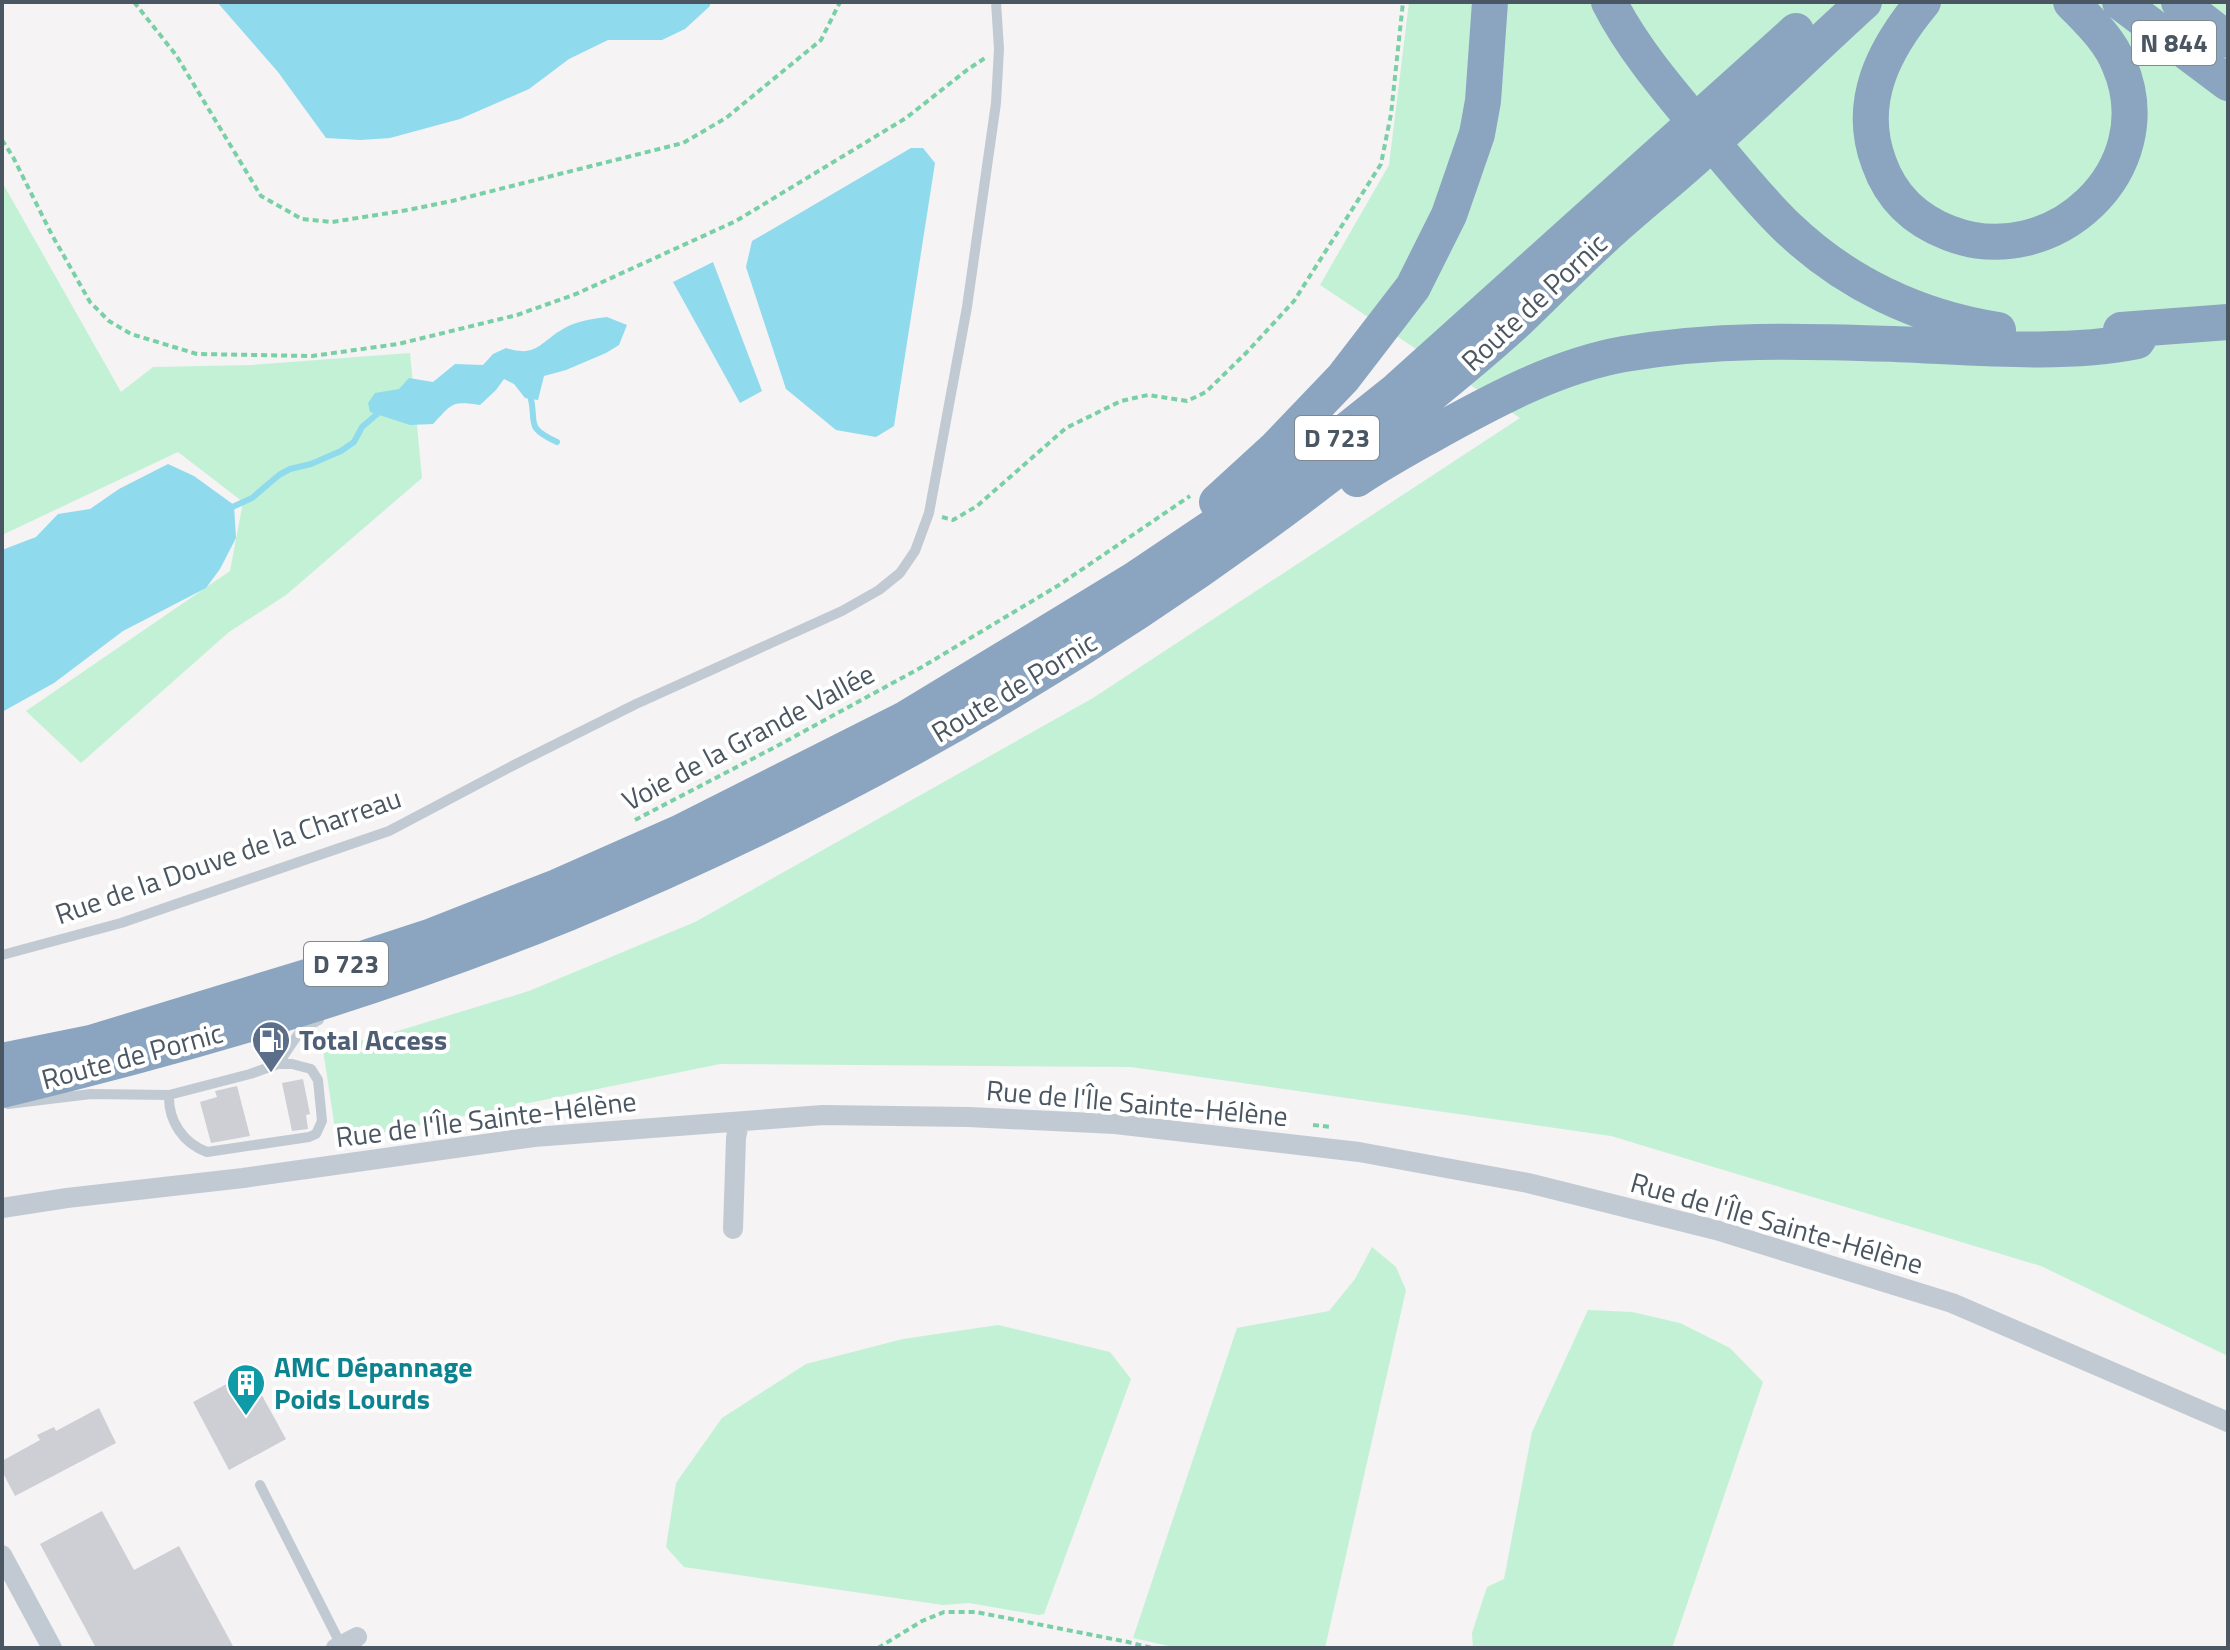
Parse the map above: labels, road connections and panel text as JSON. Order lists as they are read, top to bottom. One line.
{"streets":{"highway":["N 844","Route de Pornic","D 723"],"street":["Rue de l'Île Sainte-Hélène"],"lane":["Rue de la Douve de la Charreau"],"path":["Voie de la Grande Vallée"]},"crossings":[["Route de Pornic","D 723"]],"places":{"fuel station":["Total Access"],"building":["AMC Dépannage Poids Lourds"]}}
